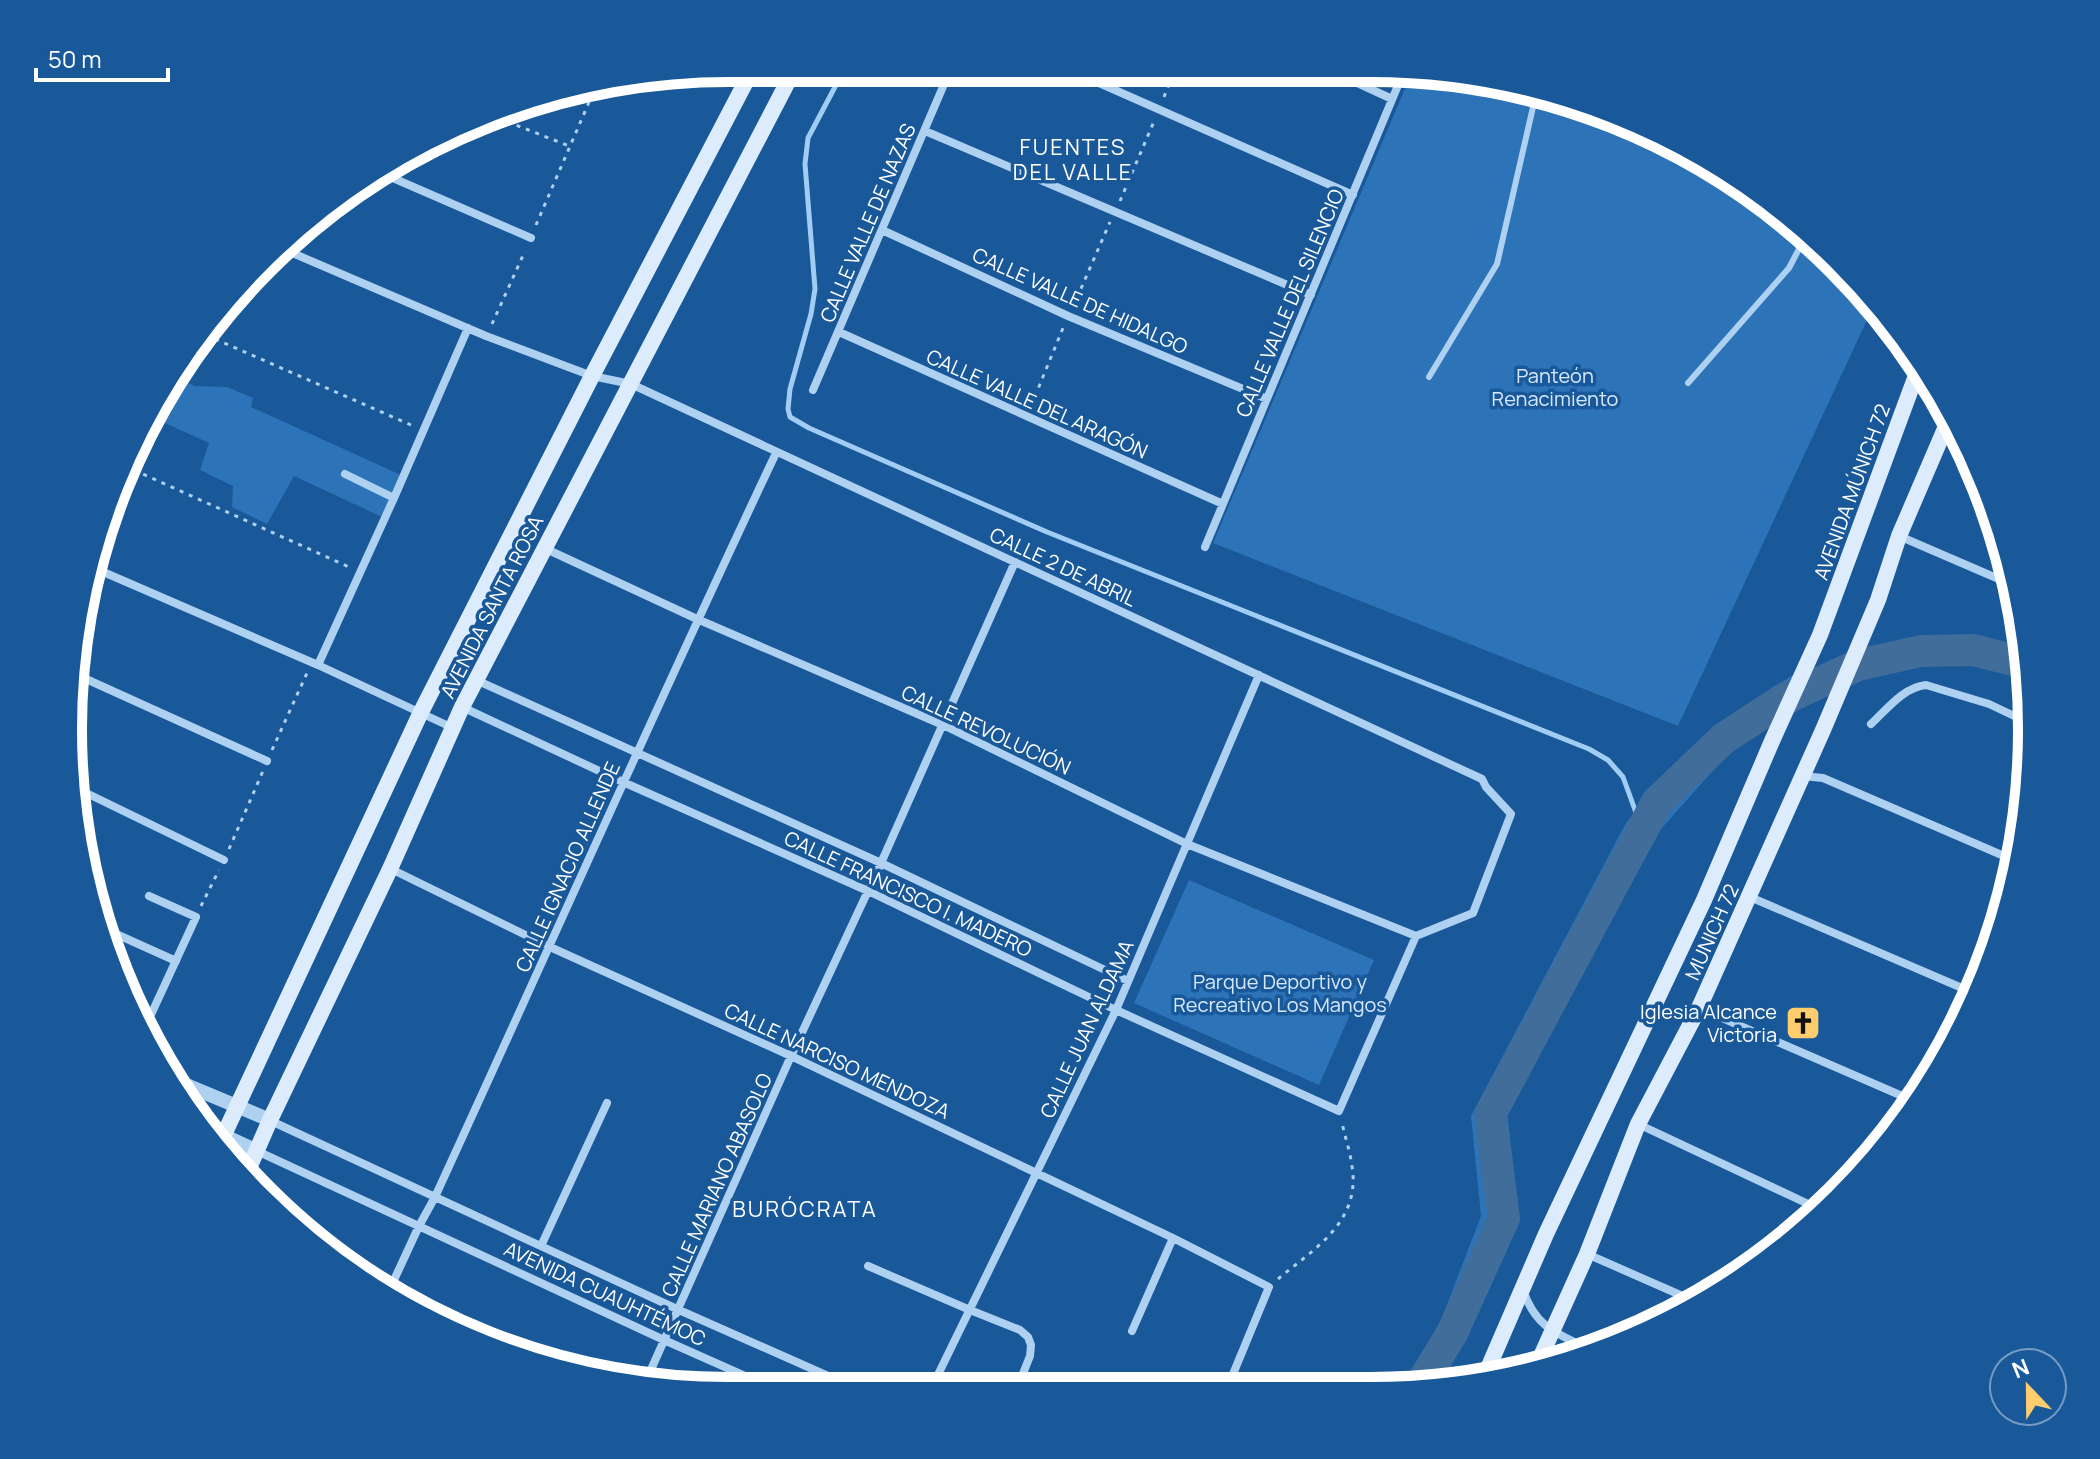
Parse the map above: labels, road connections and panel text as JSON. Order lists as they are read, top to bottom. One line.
{"streets":{"main road":["AVENIDA MÚNICH 72","AVENIDA SANTA ROSA","MUNICH 72"],"street":["CALLE VALLE DE NAZAS","CALLE VALLE DE HIDALGO","CALLE VALLE DEL SILENCIO","CALLE VALLE DEL ARAGÓN","CALLE 2 DE ABRIL","CALLE REVOLUCIÓN","CALLE IGNACIO ALLENDE","CALLE FRANCISCO I. MADERO","CALLE JUAN ALDAMA","CALLE NARCISO MENDOZA","CALLE MARIANO ABASOLO","AVENIDA CUAUHTÉMOC"]},"crossings":[["CALLE VALLE DE NAZAS","CALLE VALLE DE HIDALGO"],["CALLE VALLE DE NAZAS","CALLE VALLE DEL ARAGÓN"],["CALLE VALLE DE HIDALGO","CALLE VALLE DEL SILENCIO"],["CALLE VALLE DEL SILENCIO","CALLE VALLE DEL ARAGÓN"],["AVENIDA MÚNICH 72","MUNICH 72"],["CALLE 2 DE ABRIL","AVENIDA SANTA ROSA"],["CALLE 2 DE ABRIL","CALLE REVOLUCIÓN"],["CALLE 2 DE ABRIL","CALLE IGNACIO ALLENDE"],["CALLE 2 DE ABRIL","CALLE JUAN ALDAMA"],["CALLE 2 DE ABRIL","CALLE MARIANO ABASOLO"],["AVENIDA SANTA ROSA","CALLE REVOLUCIÓN"],["AVENIDA SANTA ROSA","CALLE FRANCISCO I. MADERO"],["AVENIDA SANTA ROSA","CALLE NARCISO MENDOZA"],["AVENIDA SANTA ROSA","AVENIDA CUAUHTÉMOC"],["CALLE REVOLUCIÓN","CALLE IGNACIO ALLENDE"],["CALLE REVOLUCIÓN","CALLE JUAN ALDAMA"],["CALLE REVOLUCIÓN","CALLE MARIANO ABASOLO"],["CALLE IGNACIO ALLENDE","CALLE FRANCISCO I. MADERO"],["CALLE IGNACIO ALLENDE","CALLE NARCISO MENDOZA"],["CALLE IGNACIO ALLENDE","AVENIDA CUAUHTÉMOC"],["CALLE FRANCISCO I. MADERO","CALLE JUAN ALDAMA"],["CALLE FRANCISCO I. MADERO","CALLE MARIANO ABASOLO"],["CALLE JUAN ALDAMA","CALLE NARCISO MENDOZA"],["CALLE NARCISO MENDOZA","CALLE MARIANO ABASOLO"],["CALLE MARIANO ABASOLO","AVENIDA CUAUHTÉMOC"]],"districts":["FUENTES DEL VALLE","BURÓCRATA"],"parks":["Panteón Renacimiento","Parque Deportivo y Recreativo Los Mangos"],"places":{"church":["Iglesia Alcance Victoria"]},"scale_bar":"50 m","north":"top"}
